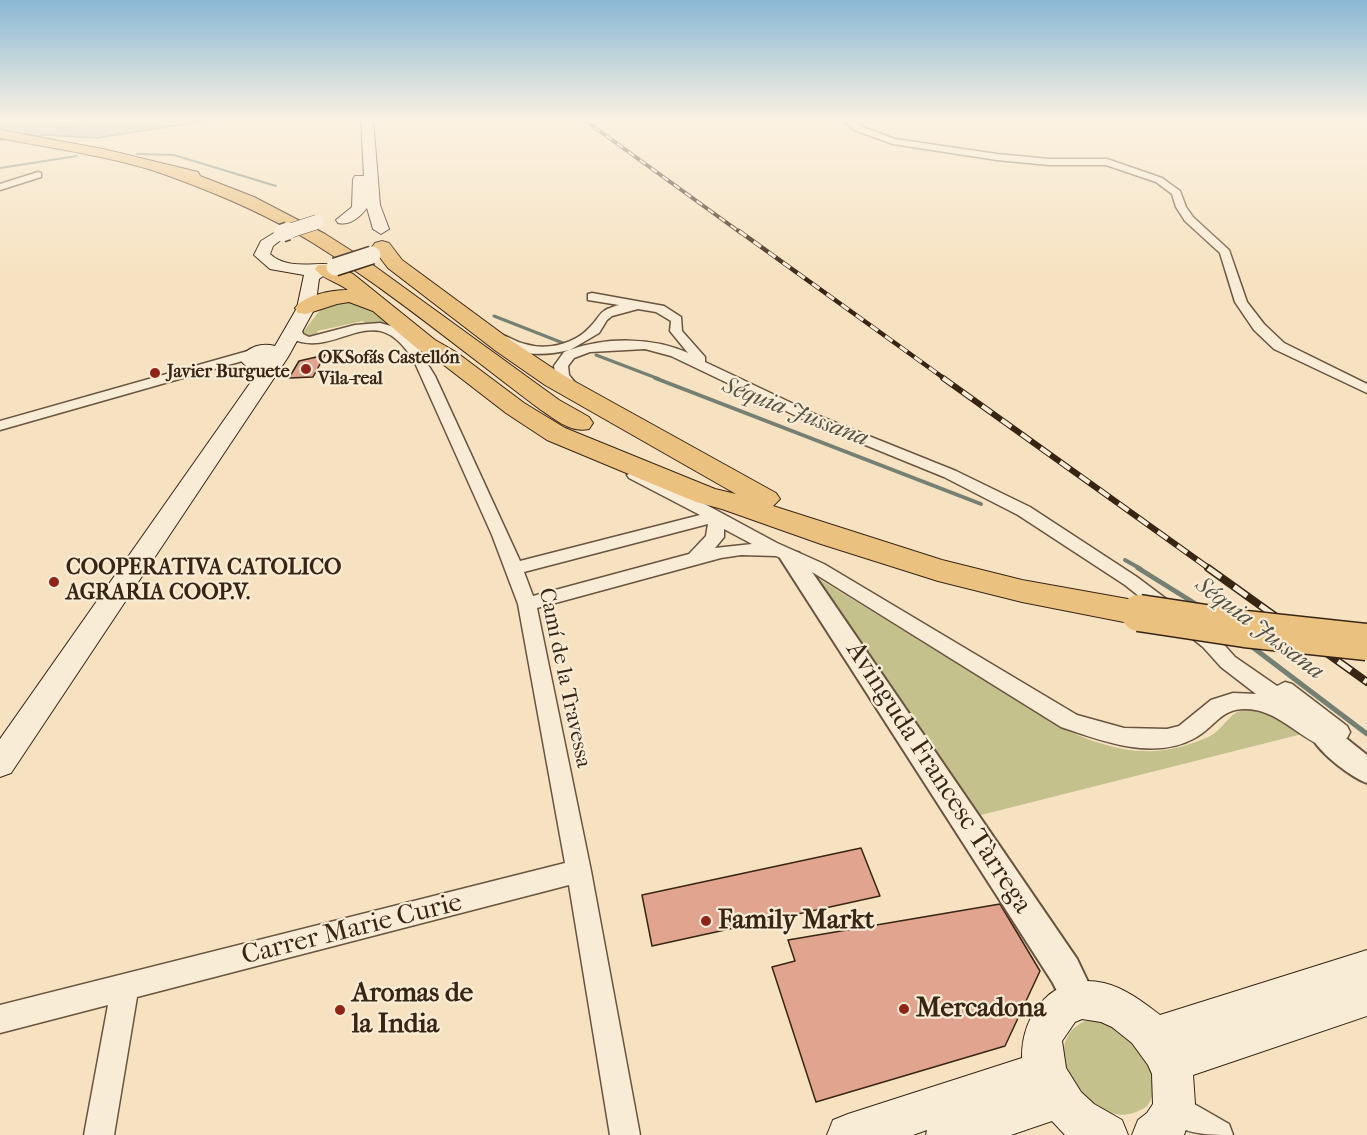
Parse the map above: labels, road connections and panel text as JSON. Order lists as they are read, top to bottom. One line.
{"streets":{"street":["Camí de la Travessa","Avinguda Francesc Tàrrega","Carrer Marie Curie"]},"crossings":[["Camí de la Travessa","Carrer Marie Curie"]],"water":["Séquia Jussana"],"places":["OKSofás Castellón Vila-real","Javier Burguete","COOPERATIVA CATOLICO AGRARIA COOP.V.","Family Markt","Mercadona","Aromas de la India"]}
